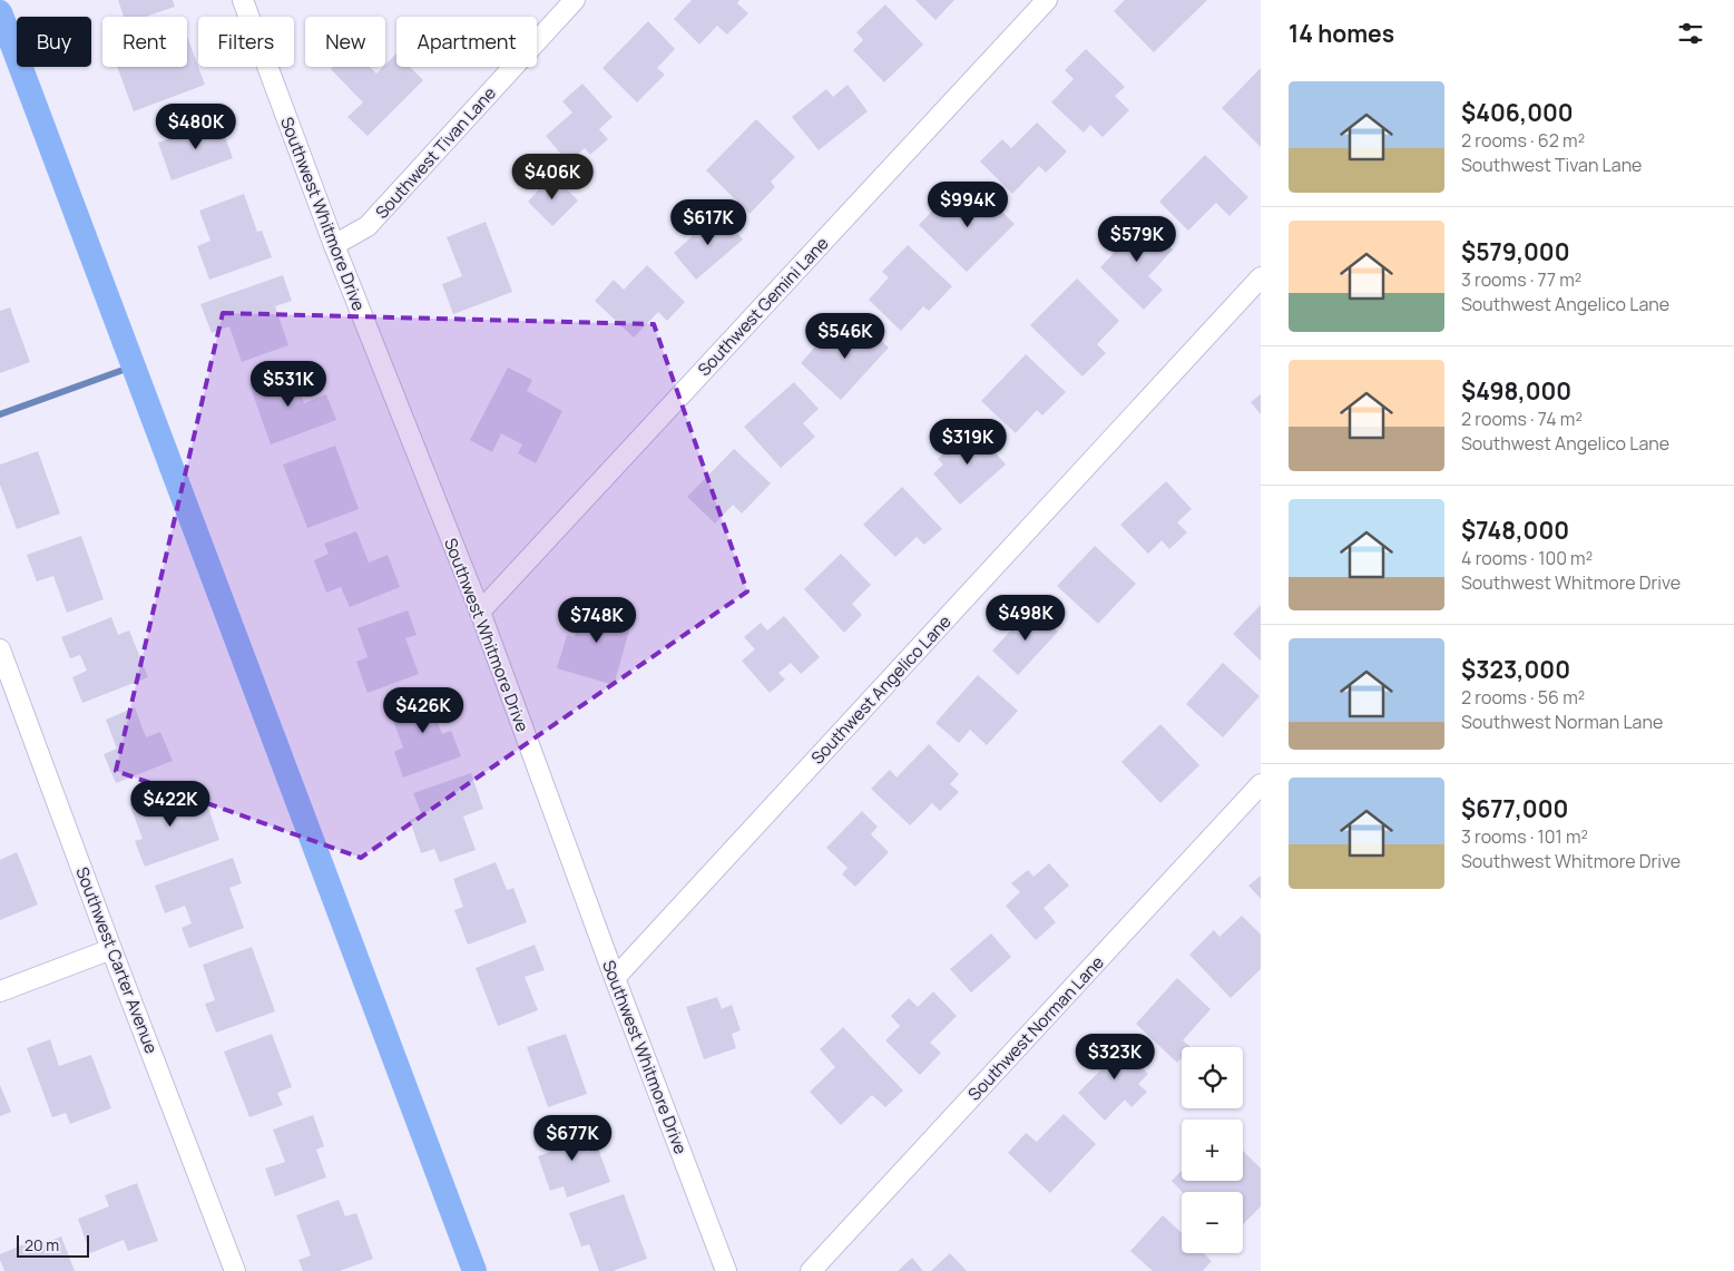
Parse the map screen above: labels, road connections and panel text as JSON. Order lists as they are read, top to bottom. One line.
{"streets":{"street":["Southwest Tivan Lane","Southwest Whitmore Drive","Southwest Gemini Lane","Southwest Angelico Lane","Southwest Carter Avenue","Southwest Norman Lane"]},"crossings":[["Southwest Tivan Lane","Southwest Whitmore Drive"],["Southwest Whitmore Drive","Southwest Gemini Lane"],["Southwest Whitmore Drive","Southwest Angelico Lane"]],"scale_bar":"20 m","page":{"heading":"14 homes","chip":["Buy","Rent","Filters","New","Apartment"],"list":[{"name":"$406,000","note":"2 rooms · 62 m² · Southwest Tivan Lane"},{"name":"$579,000","note":"3 rooms · 77 m² · Southwest Angelico Lane"},{"name":"$498,000","note":"2 rooms · 74 m² · Southwest Angelico Lane"},{"name":"$748,000","note":"4 rooms · 100 m² · Southwest Whitmore Drive"},{"name":"$323,000","note":"2 rooms · 56 m² · Southwest Norman Lane"},{"name":"$677,000","note":"3 rooms · 101 m² · Southwest Whitmore Drive"}],"price":["$480K","$406K","$994K","$617K","$579K","$546K","$531K","$319K","$498K","$748K","$426K","$422K","$323K","$677K"],"map_buttons":["+","−"],"scale":"20 m"}}
